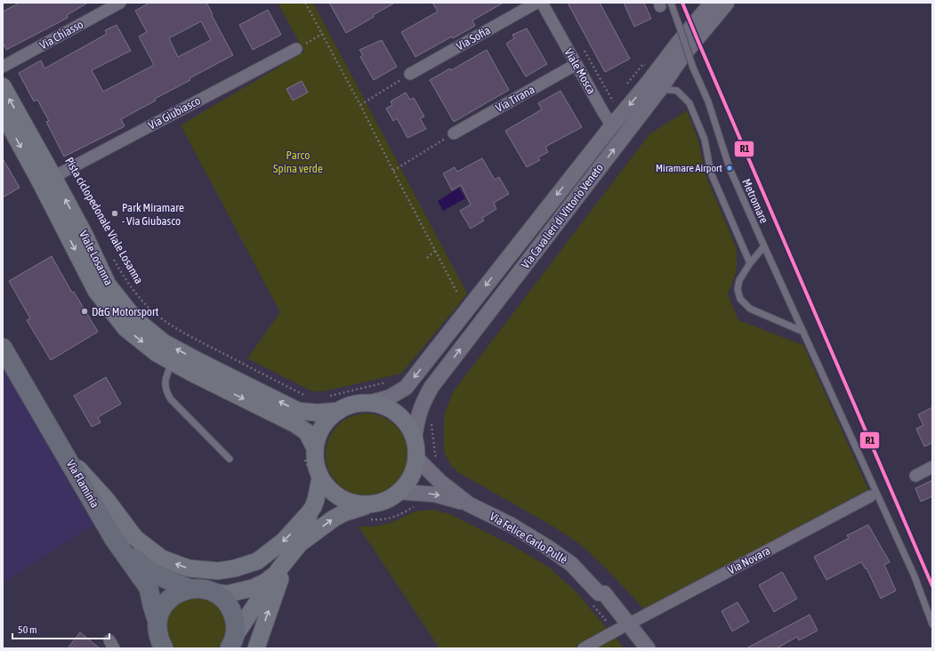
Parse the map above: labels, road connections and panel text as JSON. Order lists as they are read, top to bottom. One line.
{"streets":{"main road":["Via Cavalieri di Vittorio Veneto","Viale Losanna","Via Flaminia"],"street":["Via Chiasso","Via Sofia","Viale Mosca","Via Tirana","Via Giubiasco","Via Felice Carlo Pullè","Via Novara"],"lane":["Metromare"],"path":["Pista ciclopedonale Viale Losanna"]},"crossings":[["Viale Mosca","Via Tirana"],["Viale Mosca","Via Cavalieri di Vittorio Veneto"],["Via Giubiasco","Viale Losanna"],["Via Cavalieri di Vittorio Veneto","Viale Losanna"],["Via Cavalieri di Vittorio Veneto","Via Felice Carlo Pullè"],["Viale Losanna","Via Felice Carlo Pullè"],["Via Felice Carlo Pullè","Via Novara"]],"parks":["Parco Spina verde"],"places":["Miramare Airport","Park Miramare - Via Giubasco","D&G Motorsport"],"lines":["transit line R1"],"scale_bar":"50 m"}
